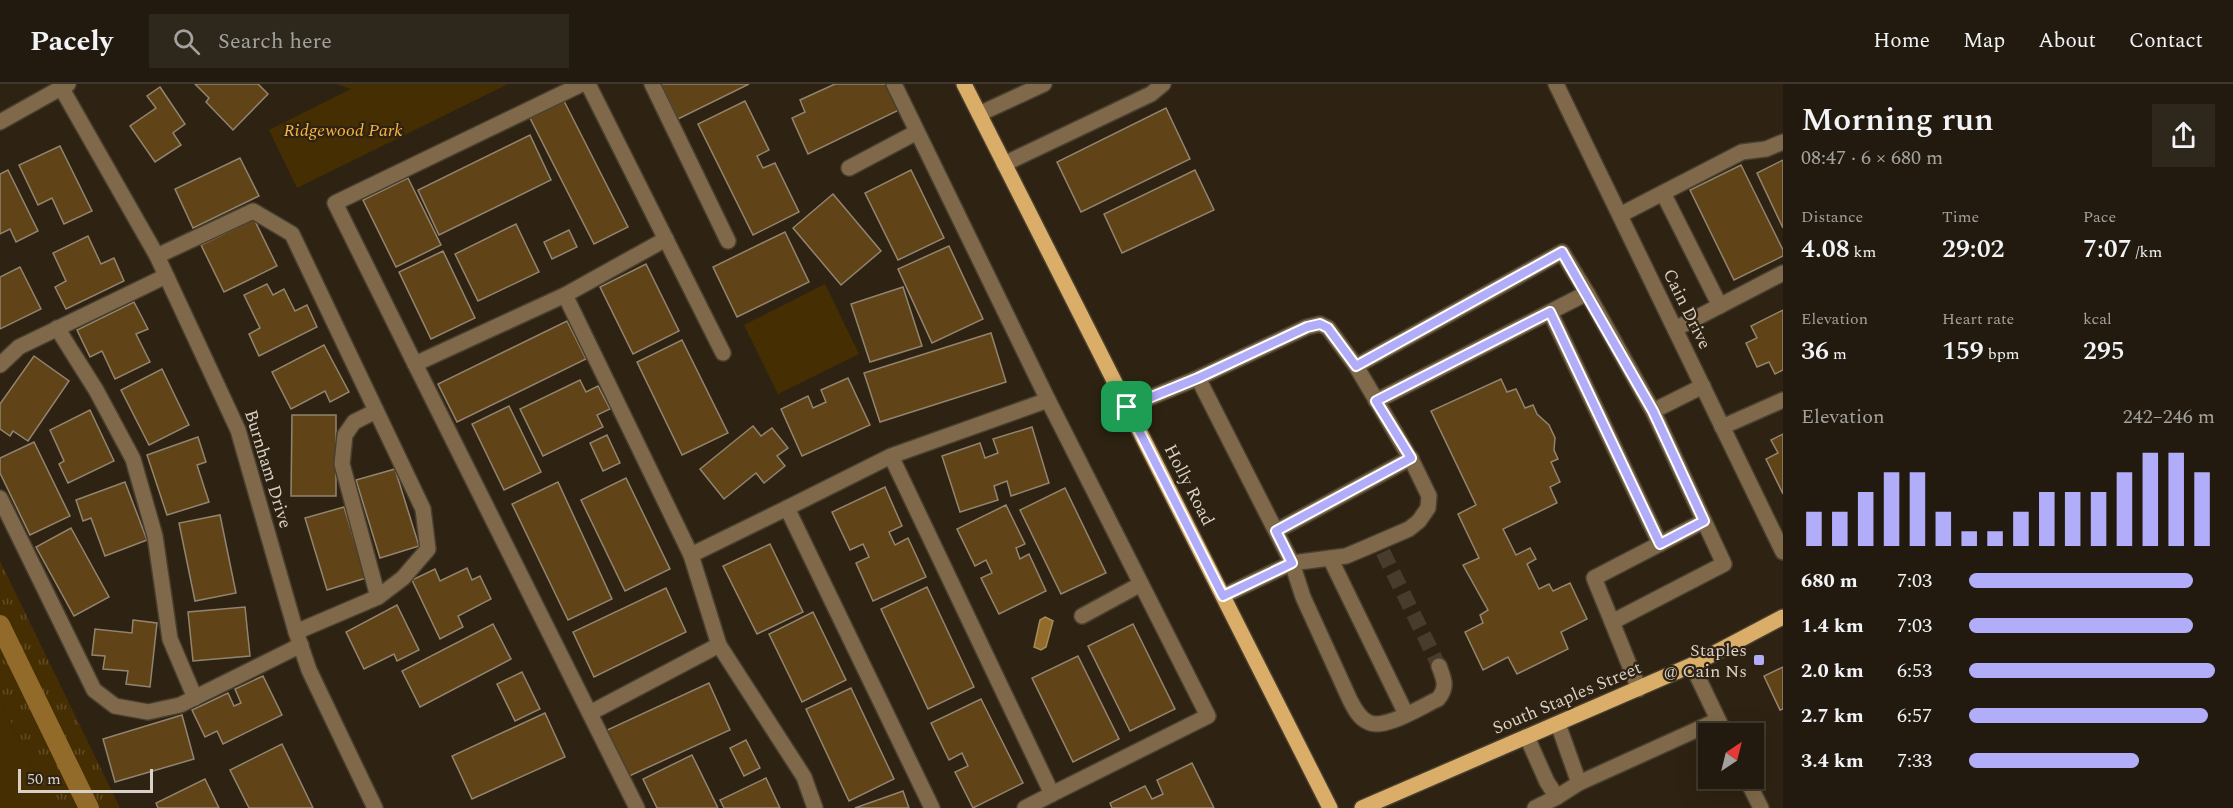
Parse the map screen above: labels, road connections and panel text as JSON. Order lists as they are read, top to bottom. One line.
{"streets":{"main road":["Holly Road","South Staples Street"],"street":["Cain Drive","Burnham Drive"]},"parks":["Ridgewood Park"],"places":{"transit":["Staples @ Cain Ns"]},"scale_bar":"50 m","north":"top right","page":{"header":"Pacely","search":"Search here","nav":["Home","Map","About","Contact"],"heading":["Morning run","08:47 · 6 × 680 m"],"stats":[["Distance","4.08 km"],["Time","29:02"],["Pace","7:07 /km"],["Elevation","36 m"],["Heart rate","159 bpm"],["kcal","295"]],"chart":["Elevation","242–246 m"],"list":[{"name":"680 m","note":"7:03"},{"name":"1.4 km","note":"7:03"},{"name":"2.0 km","note":"6:53"},{"name":"2.7 km","note":"6:57"},{"name":"3.4 km","note":"7:33"}],"scale":"50 m"}}
